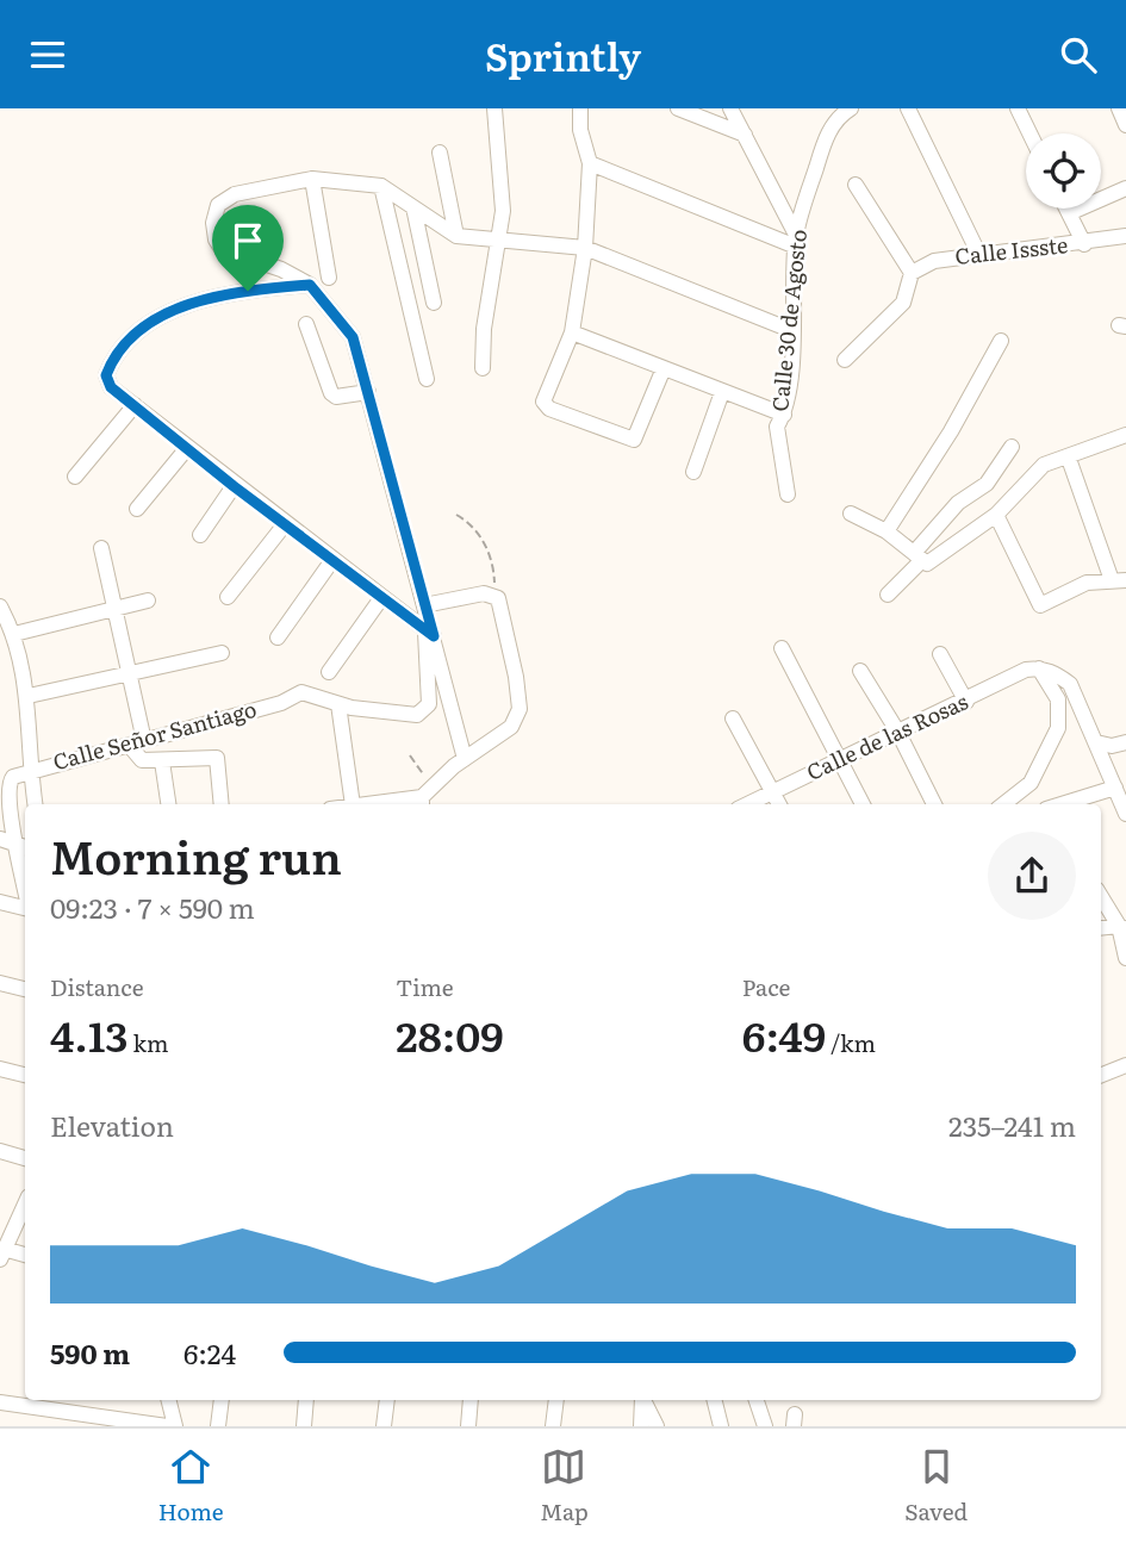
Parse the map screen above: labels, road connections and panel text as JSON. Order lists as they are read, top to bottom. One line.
{"streets":{"street":["Calle Issste","Calle 30 de Agosto","Calle Señor Santiago","Calle de las Rosas"]},"page":{"header":"Sprintly","heading":["Morning run","09:23 · 7 × 590 m"],"stats":[["Distance","4.13 km"],["Time","28:09"],["Pace","6:49 /km"]],"chart":["Elevation","235–241 m"],"list":[{"name":"590 m","note":"6:24"}],"tabs":["Home","Map","Saved"]}}
